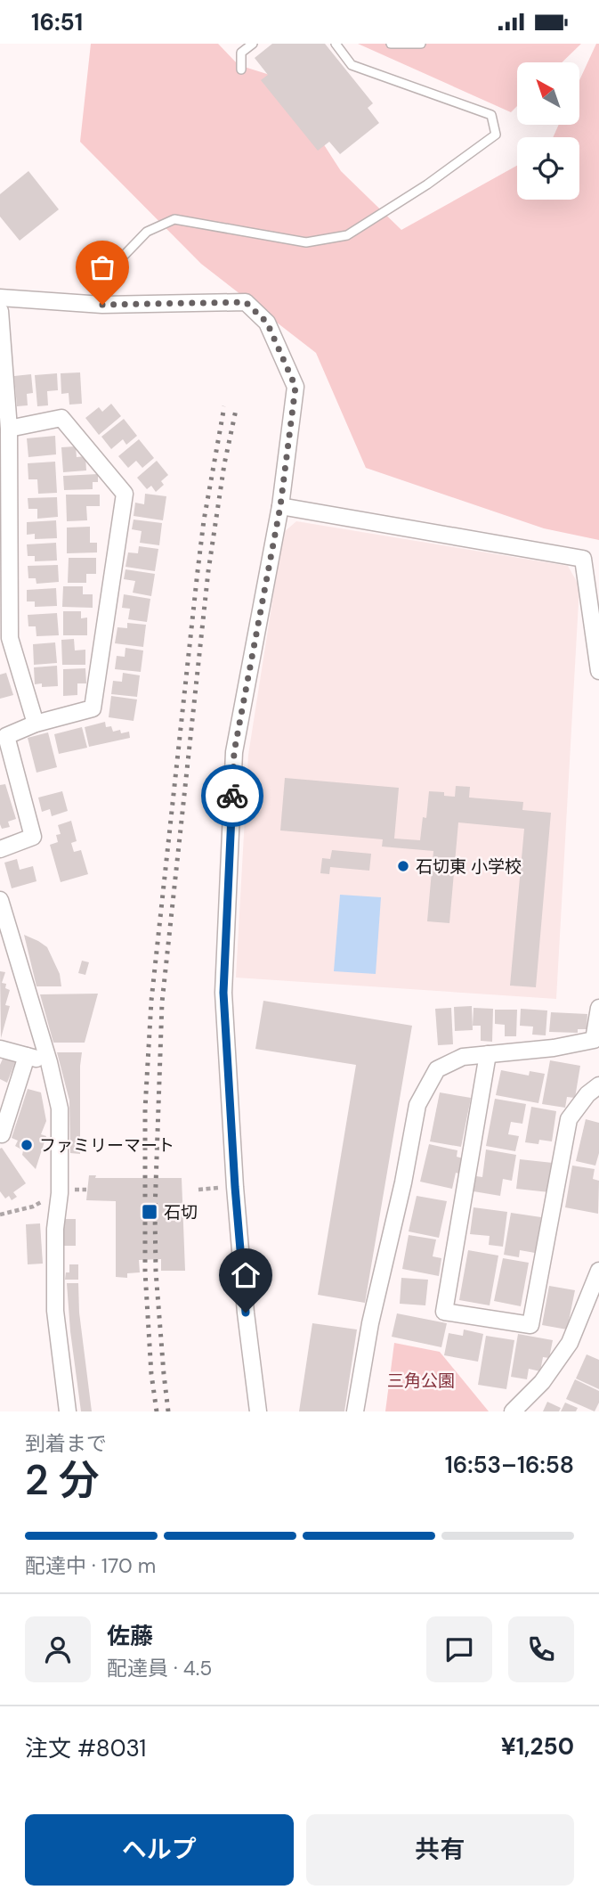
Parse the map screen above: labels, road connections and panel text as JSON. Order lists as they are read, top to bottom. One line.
{"parks":["三角公園"],"places":{"other":["石切東 小学校","ファミリーマート"],"transit":["石切"]},"north":"top left","page":{"status":"16:51","heading":["2 分","到着まで","16:53–16:58"],"panel":["佐藤","配達員 · 4.5","注文 #8031","¥1,250"],"bar":"配達中 · 170 m","buttons":["ヘルプ","共有"]}}
